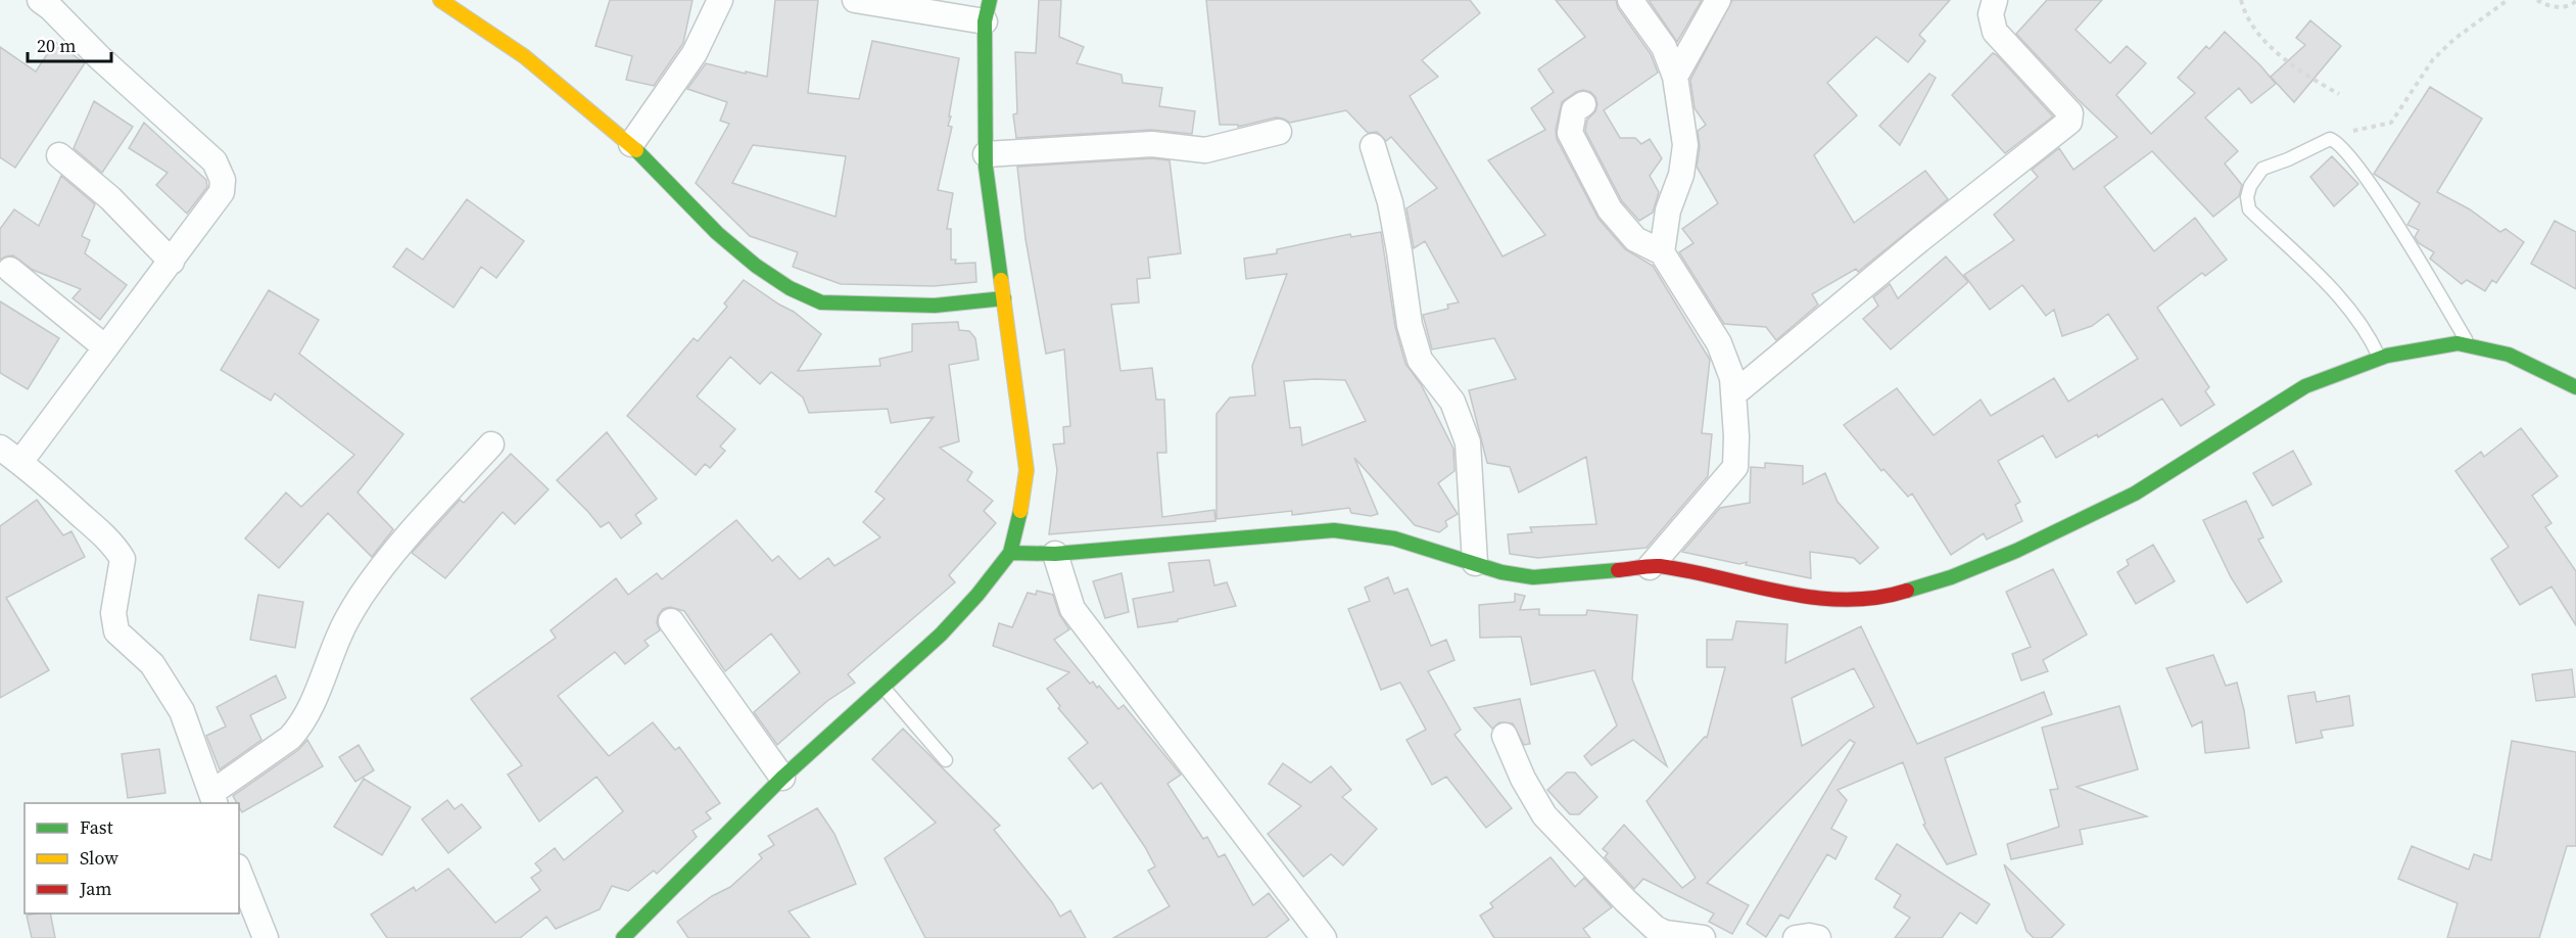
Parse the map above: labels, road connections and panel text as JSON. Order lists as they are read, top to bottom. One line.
{"legend":["Fast","Slow","Jam"],"scale_bar":"20 m"}
